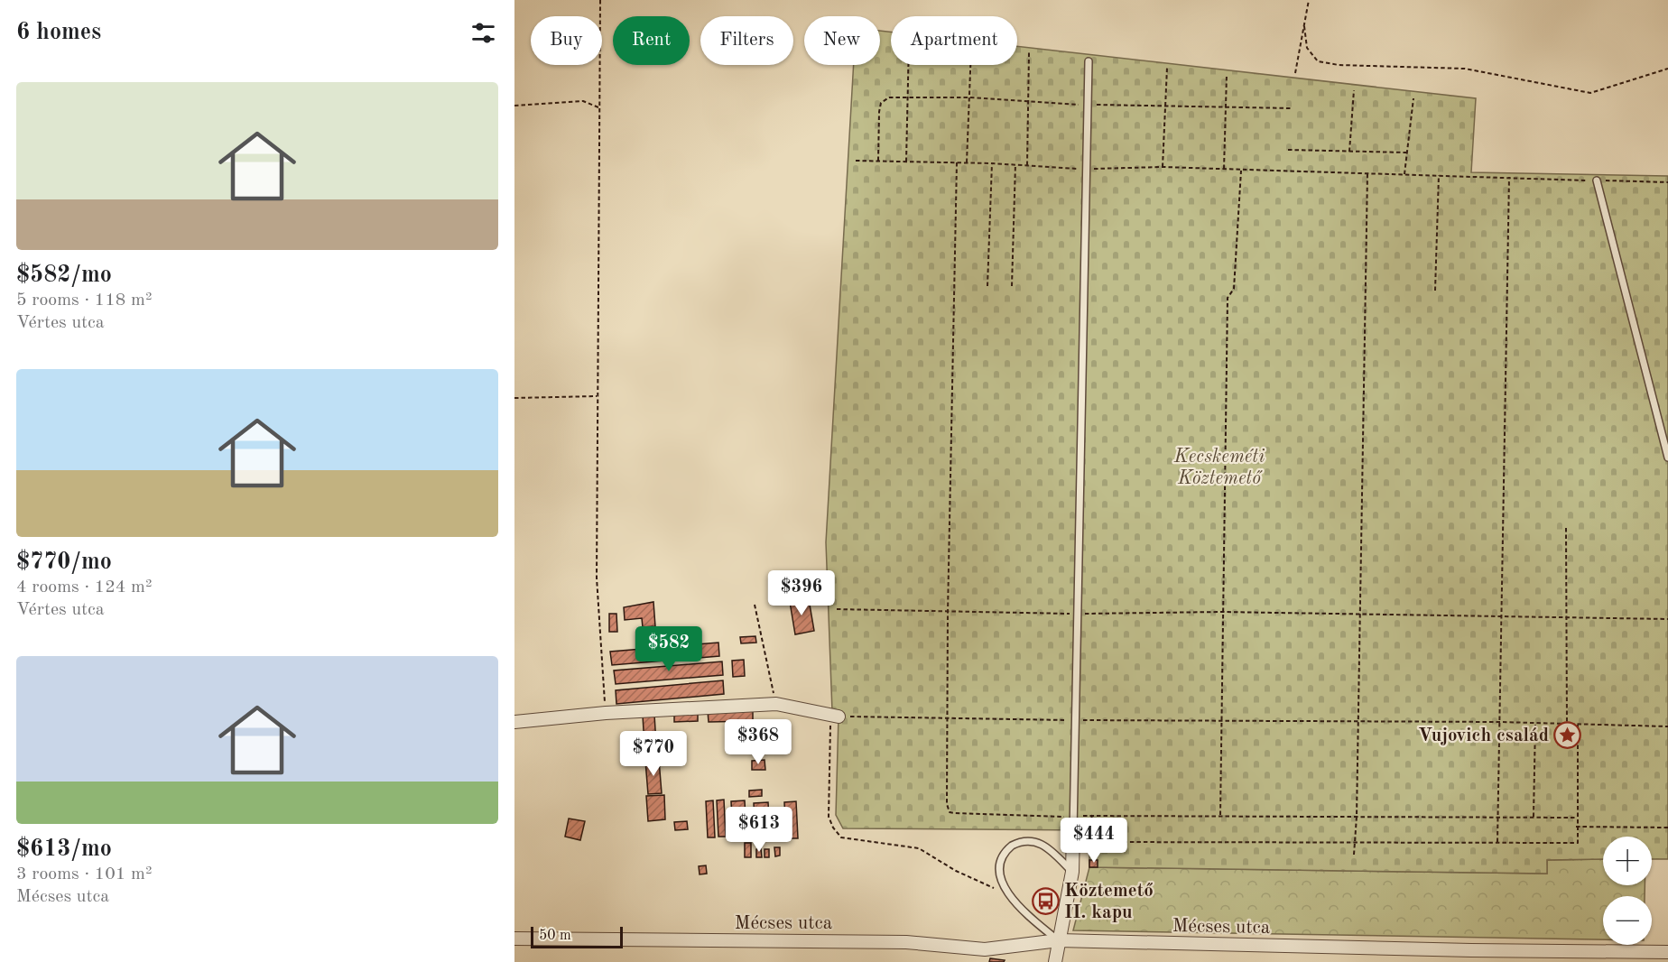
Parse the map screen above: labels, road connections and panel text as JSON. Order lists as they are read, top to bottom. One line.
{"streets":{"street":["Mécses utca"]},"parks":["Kecskeméti Köztemető"],"places":{"place":["Vujovich család"],"bus stop":["Köztemető II. kapu"]},"scale_bar":"50 m","page":{"heading":"6 homes","chip":["Buy","Rent","Filters","New","Apartment"],"list":[{"name":"$582/mo","note":"5 rooms · 118 m² · Vértes utca"},{"name":"$770/mo","note":"4 rooms · 124 m² · Vértes utca"},{"name":"$613/mo","note":"3 rooms · 101 m² · Mécses utca"}],"price":["$396","$582","$368","$770","$613","$444"],"map_buttons":["+","−"],"scale":"50 m"}}
